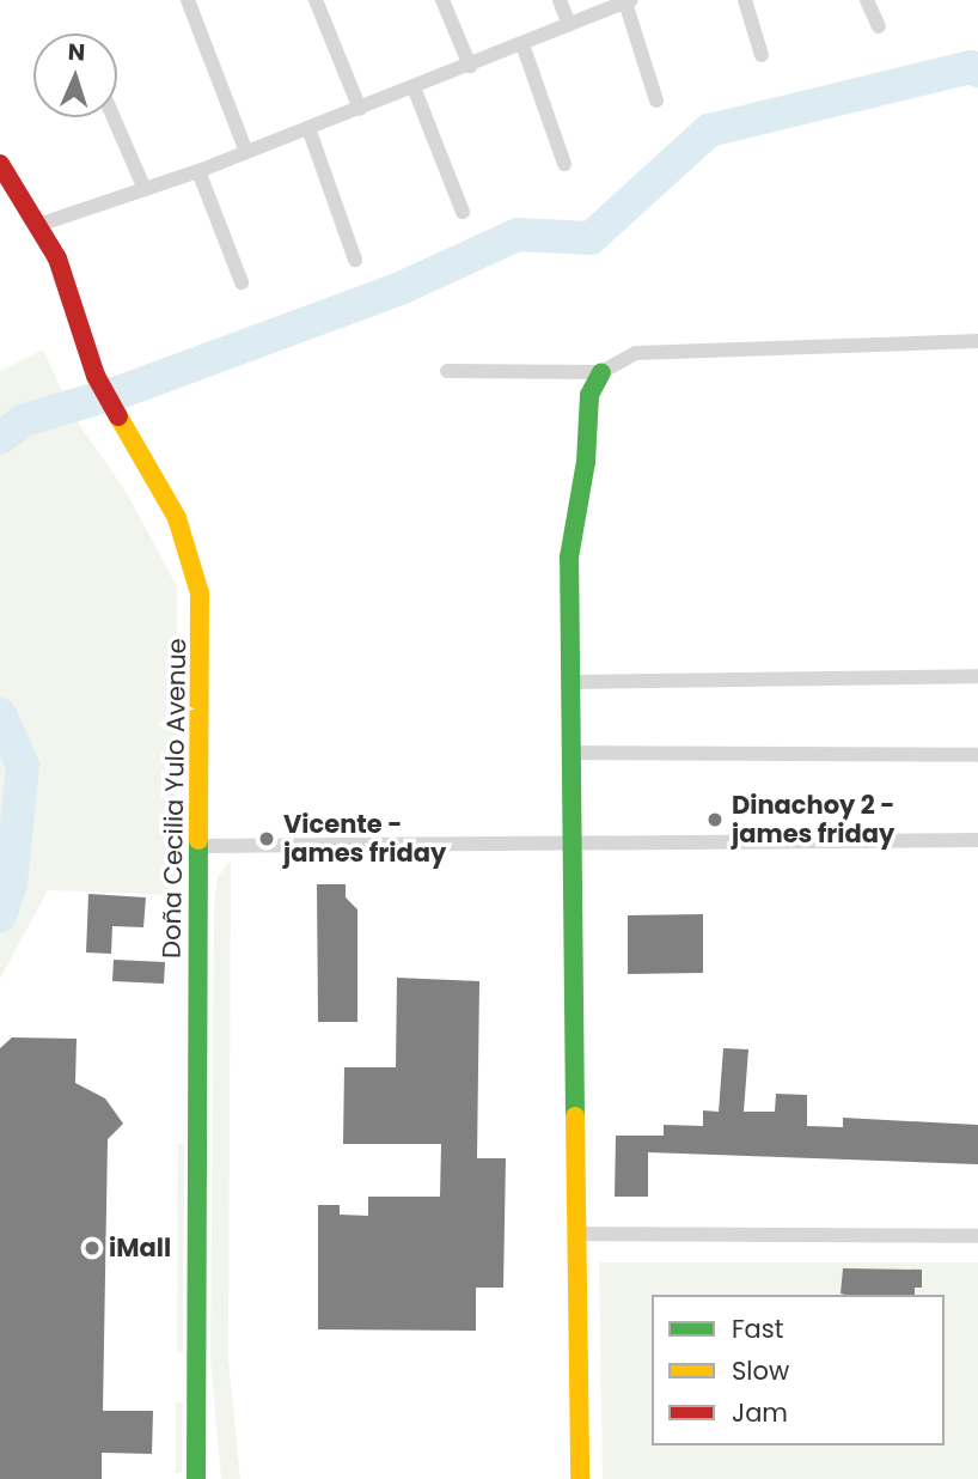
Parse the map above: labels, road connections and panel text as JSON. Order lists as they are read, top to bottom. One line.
{"streets":{"main road":["Doña Cecilia Yulo Avenue"]},"places":["Dinachoy 2 - james friday","Vicente - james friday","iMall"],"legend":["Fast","Slow","Jam"],"north":"top"}
